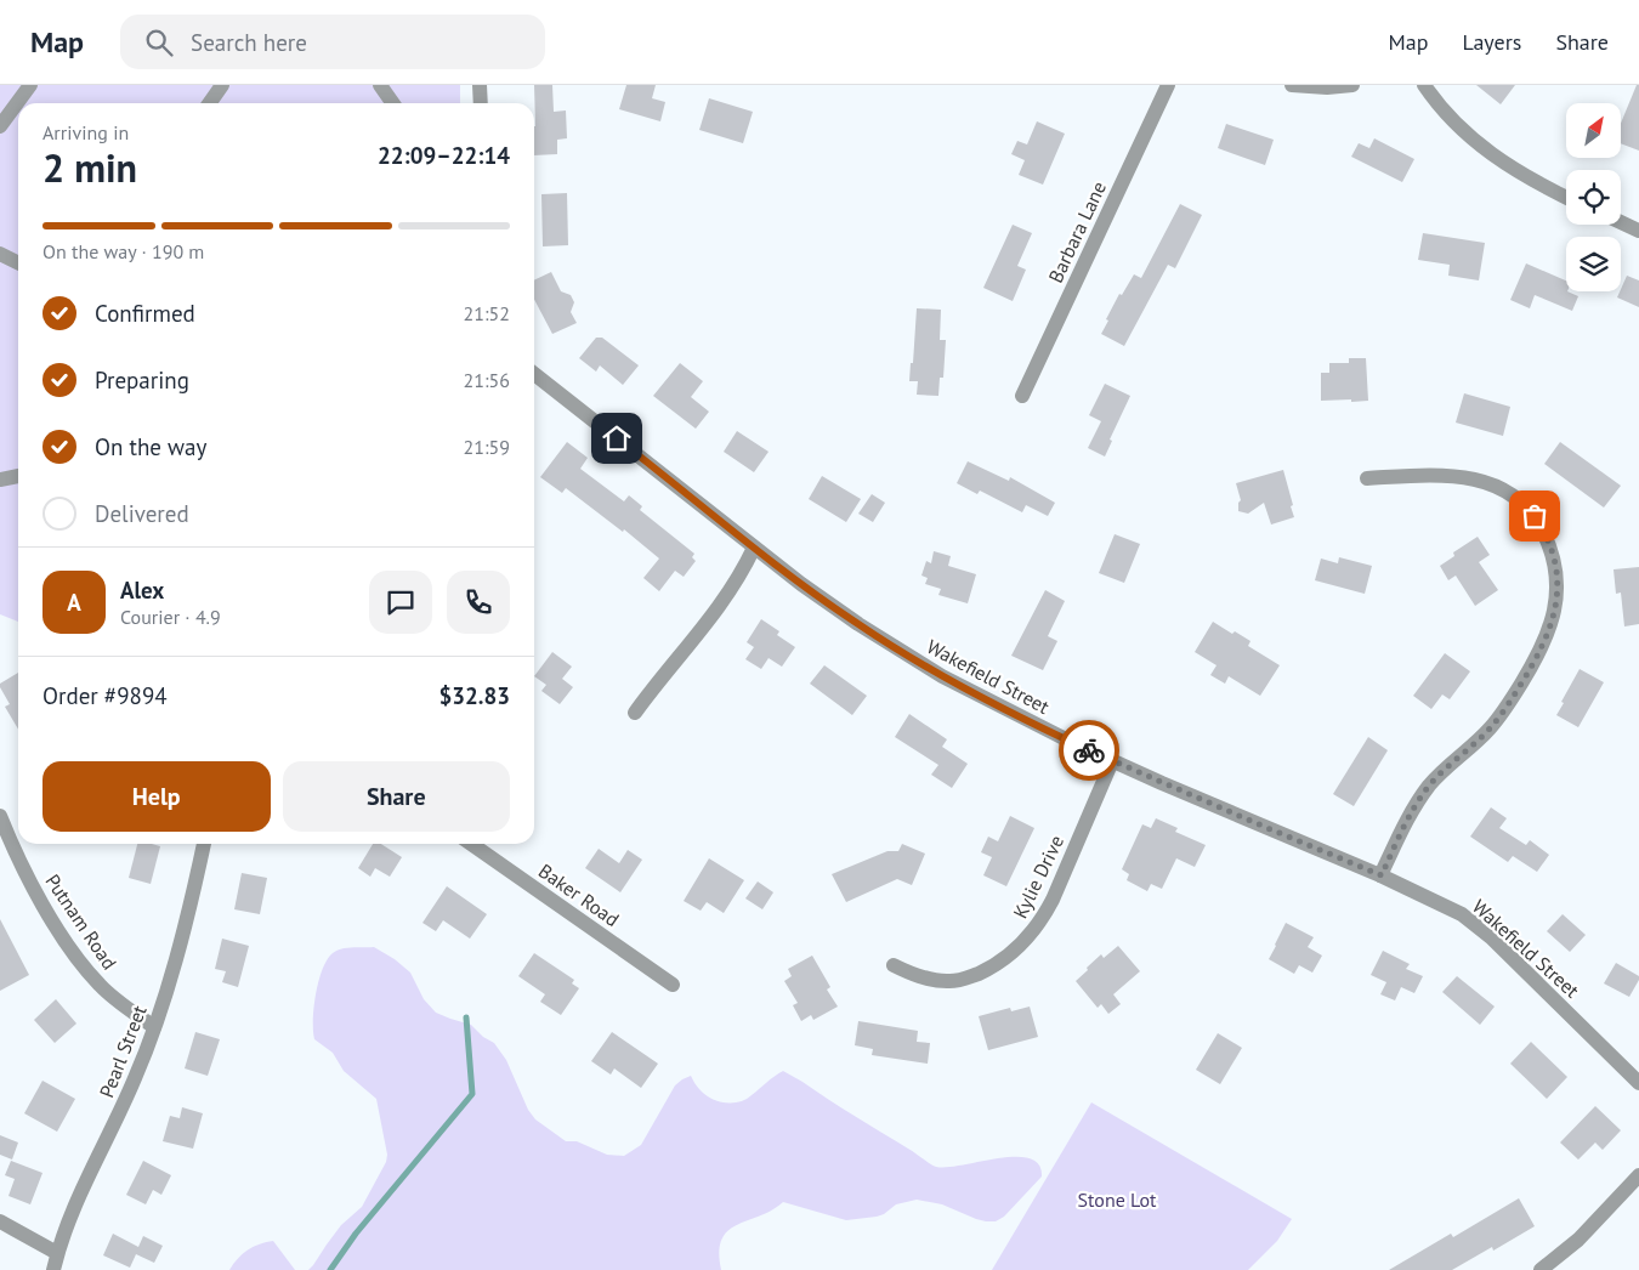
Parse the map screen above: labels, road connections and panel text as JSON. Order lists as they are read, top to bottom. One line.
{"streets":{"street":["Barbara Lane","Wakefield Street","Kylie Drive","Baker Road","Putnam Road","Pearl Street"]},"crossings":[["Wakefield Street","Kylie Drive"],["Putnam Road","Pearl Street"]],"parks":["Stone Lot"],"north":"top right","page":{"header":"Map","search":"Search here","nav":["Map","Layers","Share"],"heading":["2 min","Arriving in","22:09–22:14"],"panel":["Alex","Courier · 4.9","Order #9894","$32.83"],"bar":"On the way · 190 m","list":[["Confirmed","21:52"],["Preparing","21:56"],["On the way","21:59"],"Delivered"],"round":"A","buttons":["Help","Share"]}}
